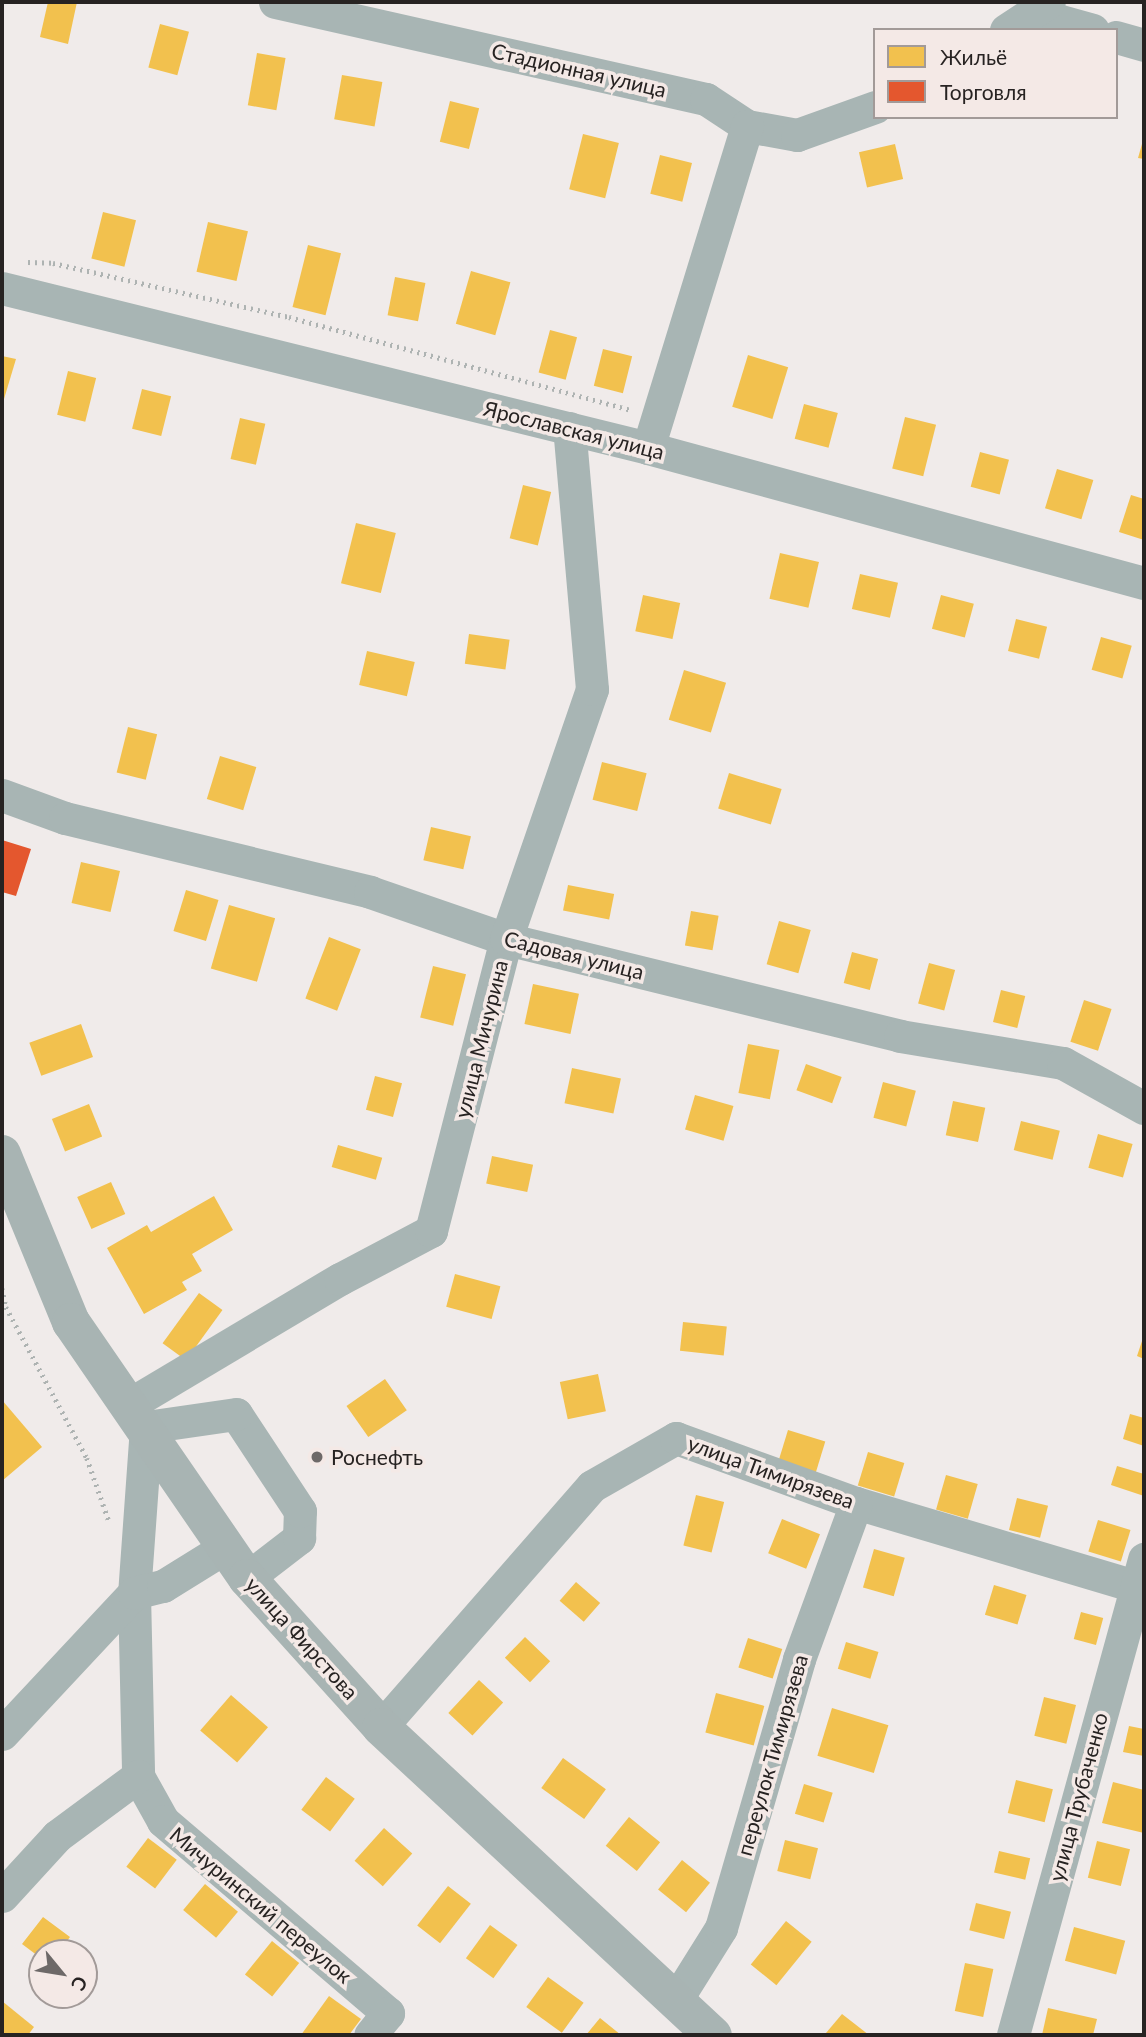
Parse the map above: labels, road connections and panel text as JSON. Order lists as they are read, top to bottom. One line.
{"streets":{"main road":["улица Фирстова"],"street":["Стадионная улица","Ярославская улица","Садовая улица","улица Мичурина","улица Тимирязева","переулок Тимирязева","улица Трубаченко","Мичуринский переулок"]},"crossings":[["Ярославская улица","улица Мичурина"],["Садовая улица","улица Мичурина"],["улица Мичурина","улица Фирстова"],["улица Мичурина","Мичуринский переулок"],["улица Тимирязева","улица Фирстова"],["улица Тимирязева","переулок Тимирязева"],["улица Тимирязева","улица Трубаченко"],["улица Фирстова","переулок Тимирязева"],["улица Фирстова","Мичуринский переулок"]],"places":["Роснефть"],"legend":["Жильё","Торговля"],"north":"bottom right"}
